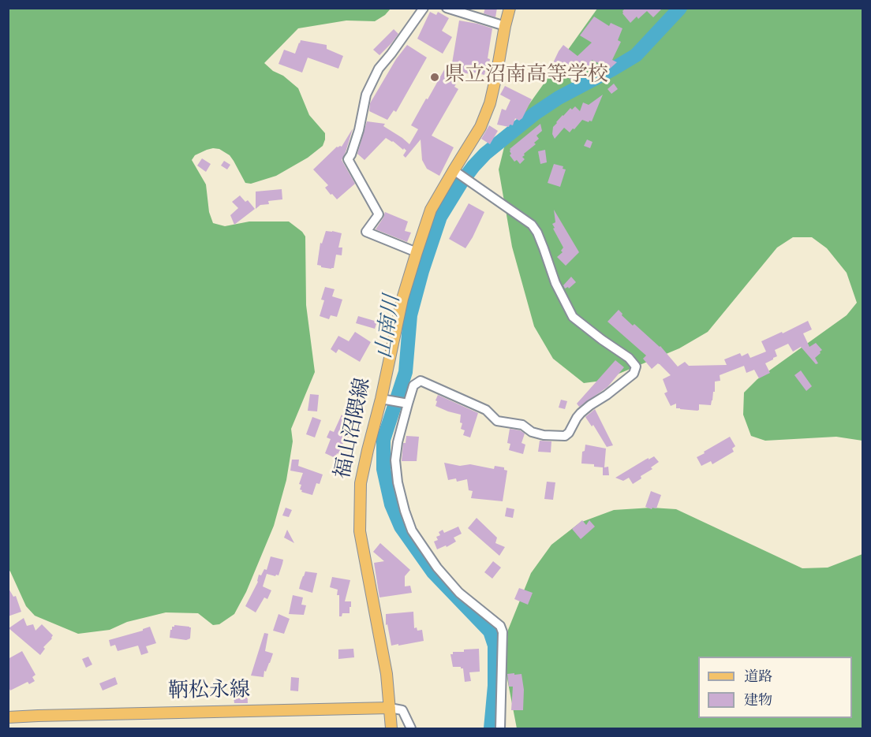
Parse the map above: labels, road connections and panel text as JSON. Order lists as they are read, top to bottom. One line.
{"streets":{"main road":["福山沼隈線","鞆松永線"]},"crossings":[["福山沼隈線","鞆松永線"]],"water":["山南川"],"places":["県立沼南高等学校"],"legend":["道路","建物"]}
